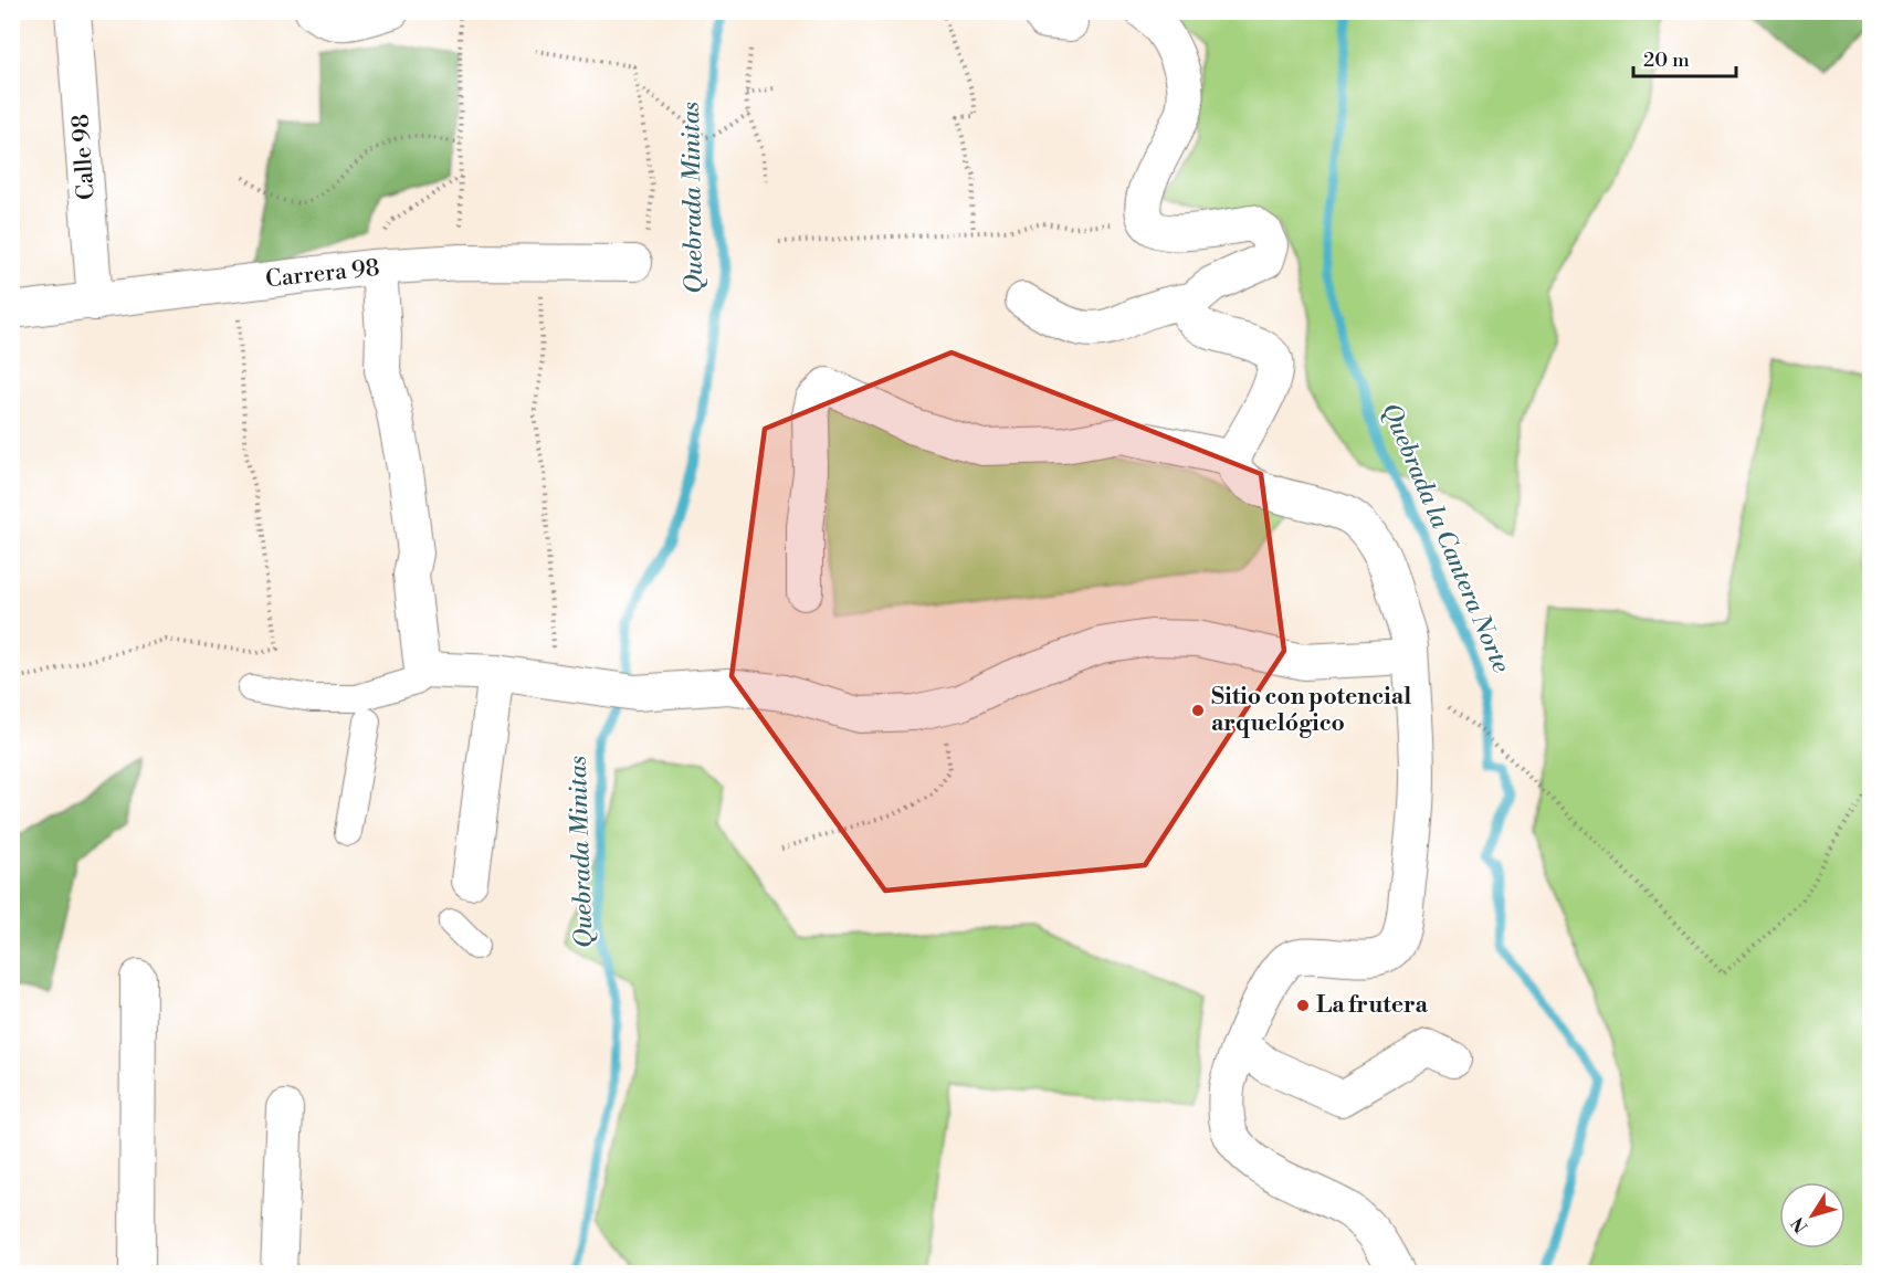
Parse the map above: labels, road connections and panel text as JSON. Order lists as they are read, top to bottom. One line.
{"streets":{"street":["Calle 98","Carrera 98"]},"crossings":[["Calle 98","Carrera 98"]],"water":["Quebrada Minitas","Quebrada la Cantera Norte"],"places":["Sitio con potencial arquelógico","La frutera"],"scale_bar":"20 m","north":"bottom left"}
